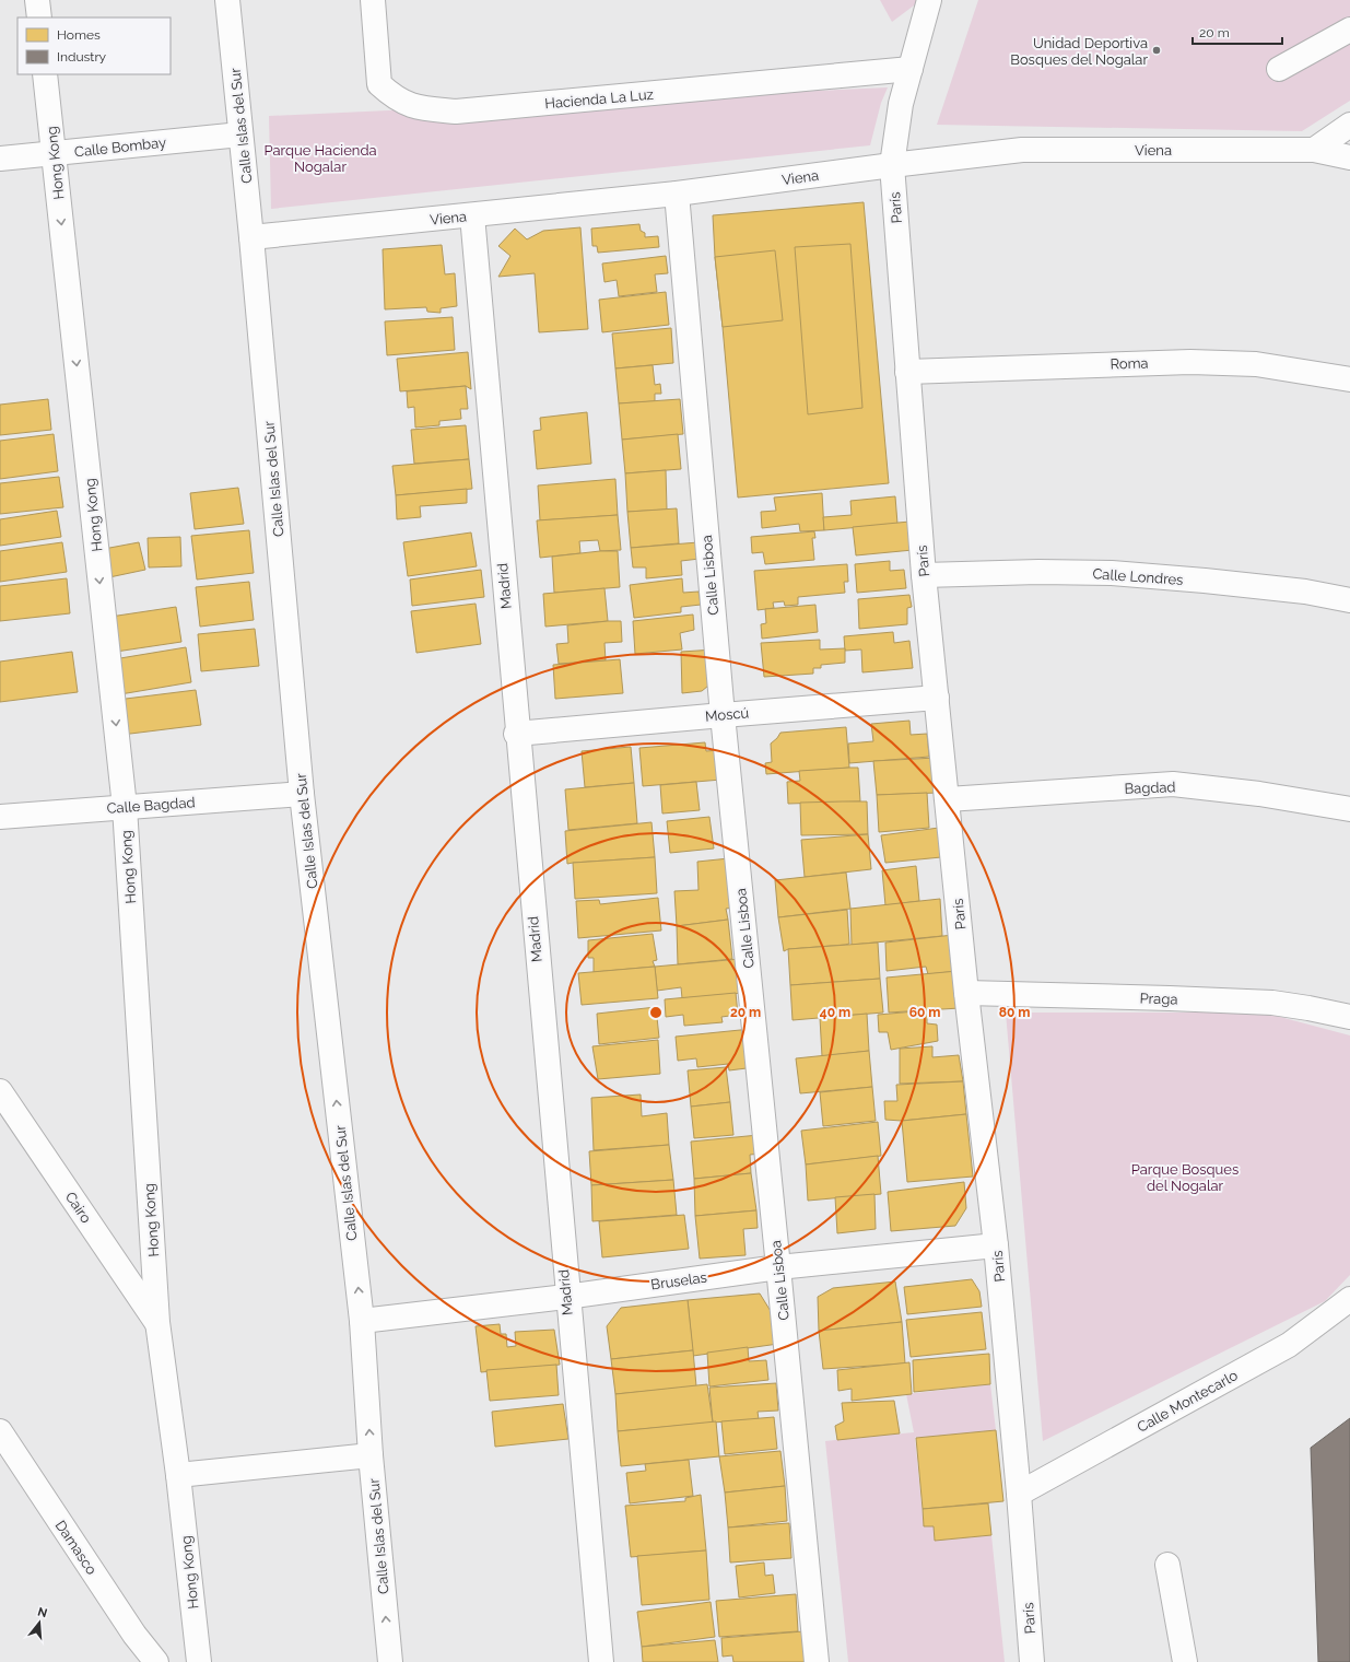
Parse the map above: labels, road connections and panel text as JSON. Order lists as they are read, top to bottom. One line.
{"streets":{"street":["Hacienda La Luz","Calle Islas del Sur","Calle Bombay","Viena","Hong Kong","París","Roma","Calle Lisboa","Calle Londres","Madrid","Moscú","Bagdad","Calle Bagdad","Praga","Cairo","Bruselas","Calle Montecarlo","Damasco"]},"crossings":[["Calle Islas del Sur","Calle Bombay"],["Calle Islas del Sur","Viena"],["Calle Islas del Sur","Calle Bagdad"],["Calle Islas del Sur","Bruselas"],["Calle Bombay","Hong Kong"],["Viena","París"],["Viena","Calle Lisboa"],["Viena","Madrid"],["Hong Kong","Calle Bagdad"],["Hong Kong","Cairo"],["París","Roma"],["París","Calle Londres"],["París","Moscú"],["París","Bagdad"],["París","Praga"],["París","Bruselas"],["París","Calle Montecarlo"],["Calle Lisboa","Moscú"],["Calle Lisboa","Bruselas"],["Madrid","Moscú"],["Madrid","Bruselas"]],"one_way":["Calle Islas del Sur","Hong Kong"],"parks":["Parque Hacienda Nogalar","Parque Bosques del Nogalar"],"places":["Unidad Deportiva Bosques del Nogalar"],"legend":["Homes","Industry"],"scale_bar":"20 m","north":"top","rings":["20 m","40 m","60 m","80 m"]}
